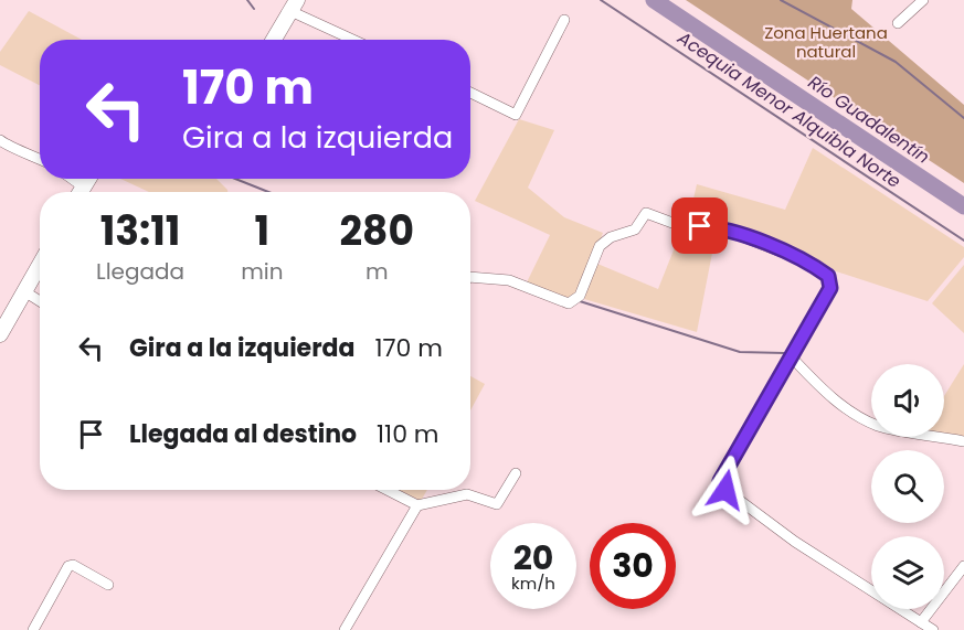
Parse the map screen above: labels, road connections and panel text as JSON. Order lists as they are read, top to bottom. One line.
{"water":["Acequia Menor Alquibla Norte","Río Guadalentín"],"parks":["Zona Huertana natural"],"page":{"turn":["170 m","Gira a la izquierda"],"eta":["13:11","Llegada","1","min","280","m"],"list":[{"name":"Gira a la izquierda","value":"170 m"},{"name":"Llegada al destino","value":"110 m"}],"speed":"20 km/h","limit":"30"}}
